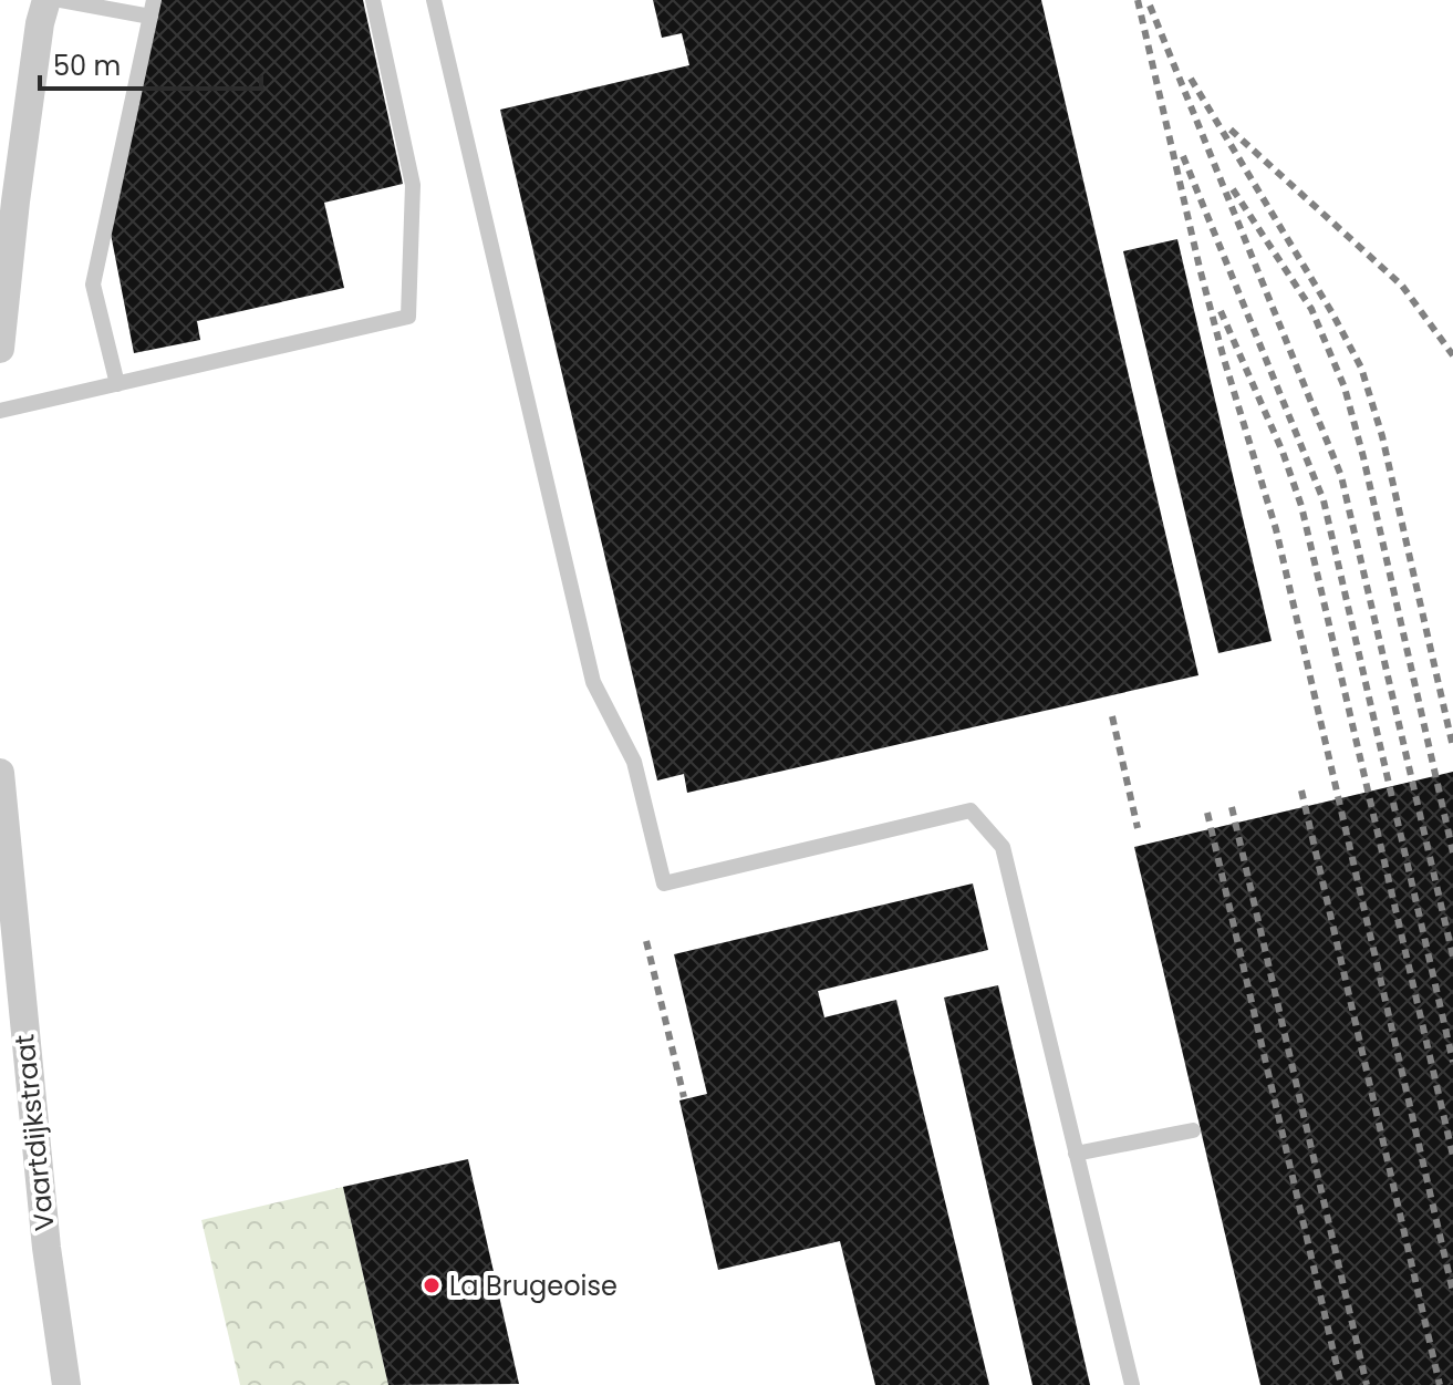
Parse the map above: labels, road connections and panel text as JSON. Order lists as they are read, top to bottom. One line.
{"streets":{"street":["Vaartdijkstraat"]},"places":["La Brugeoise"],"scale_bar":"50 m"}
